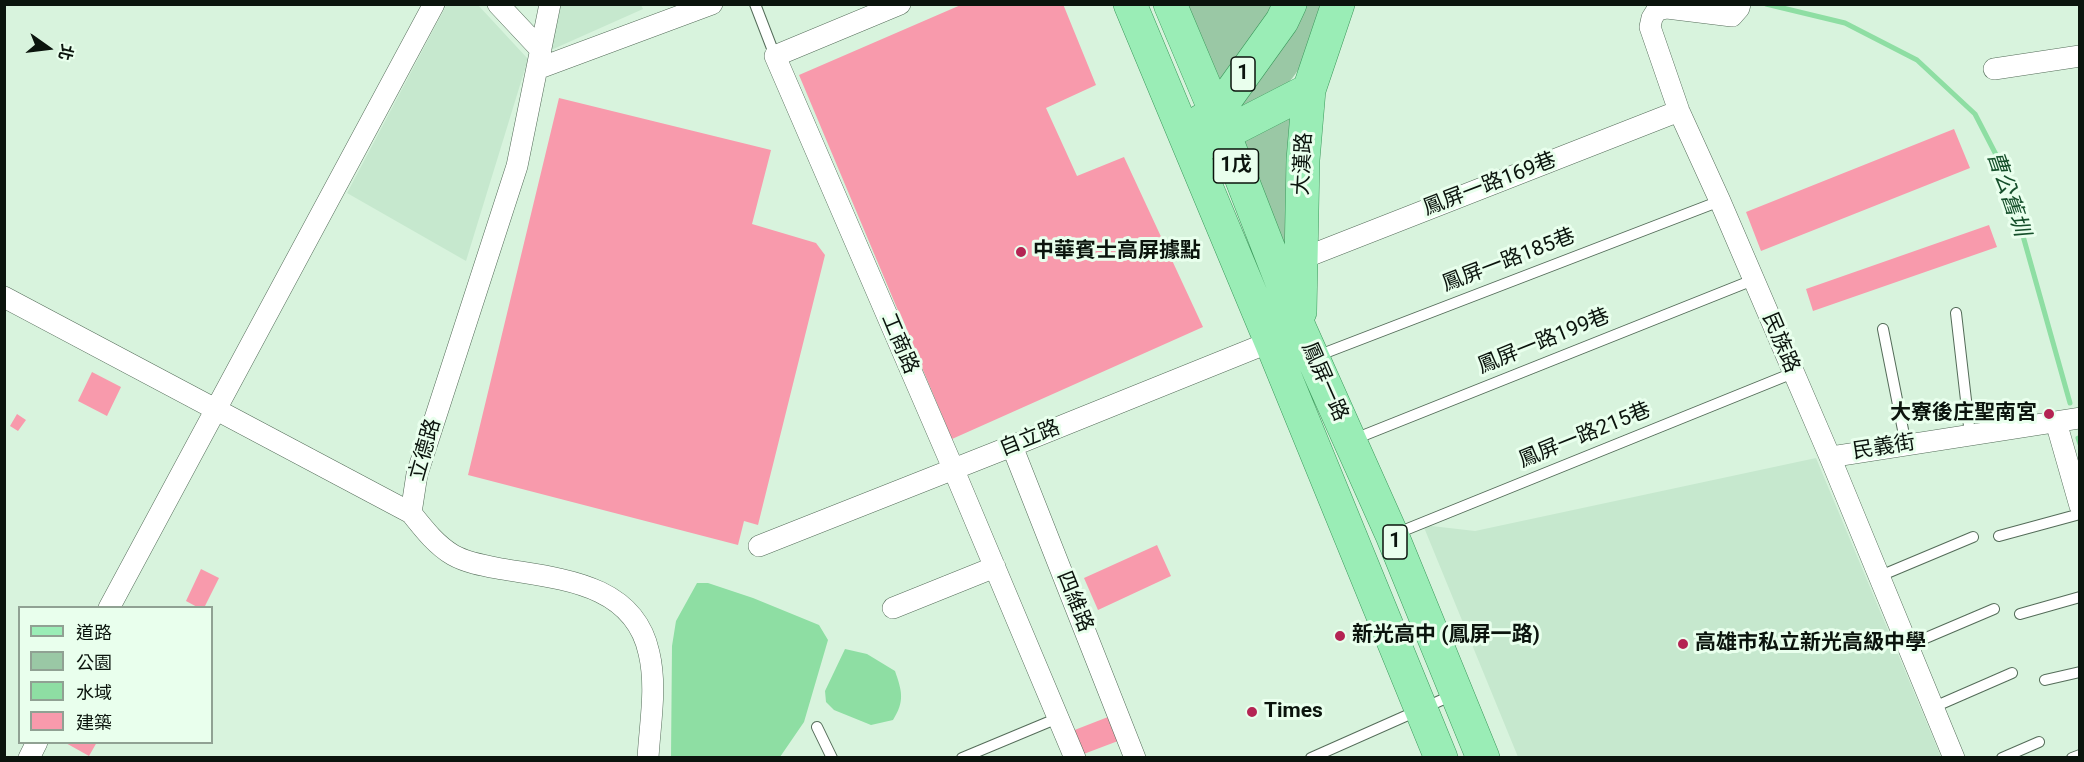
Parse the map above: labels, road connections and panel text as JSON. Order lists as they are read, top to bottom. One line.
{"streets":{"main road":["1","大漢路","1戊","鳳屏一路"],"street":["鳳屏一路169巷","民族路","工商路","自立路","民義街","立德路","四維路"],"lane":["鳳屏一路185巷","鳳屏一路199巷","鳳屏一路215巷"]},"crossings":[["1","鳳屏一路"],["大漢路","鳳屏一路169巷"],["大漢路","鳳屏一路185巷"],["大漢路","鳳屏一路"],["大漢路","自立路"],["鳳屏一路169巷","民族路"],["鳳屏一路185巷","民族路"],["鳳屏一路185巷","鳳屏一路"],["鳳屏一路185巷","自立路"],["鳳屏一路199巷","民族路"],["鳳屏一路199巷","鳳屏一路"],["民族路","鳳屏一路215巷"],["民族路","民義街"],["工商路","自立路"],["鳳屏一路","鳳屏一路215巷"],["鳳屏一路","自立路"],["自立路","四維路"]],"water":["曹公舊圳"],"places":["中華賓士高屏據點","大寮後庄聖南宮","新光高中 (鳳屏一路)","高雄市私立新光高級中學","Times"],"legend":["道路","公園","水域","建築"],"north":"right"}
